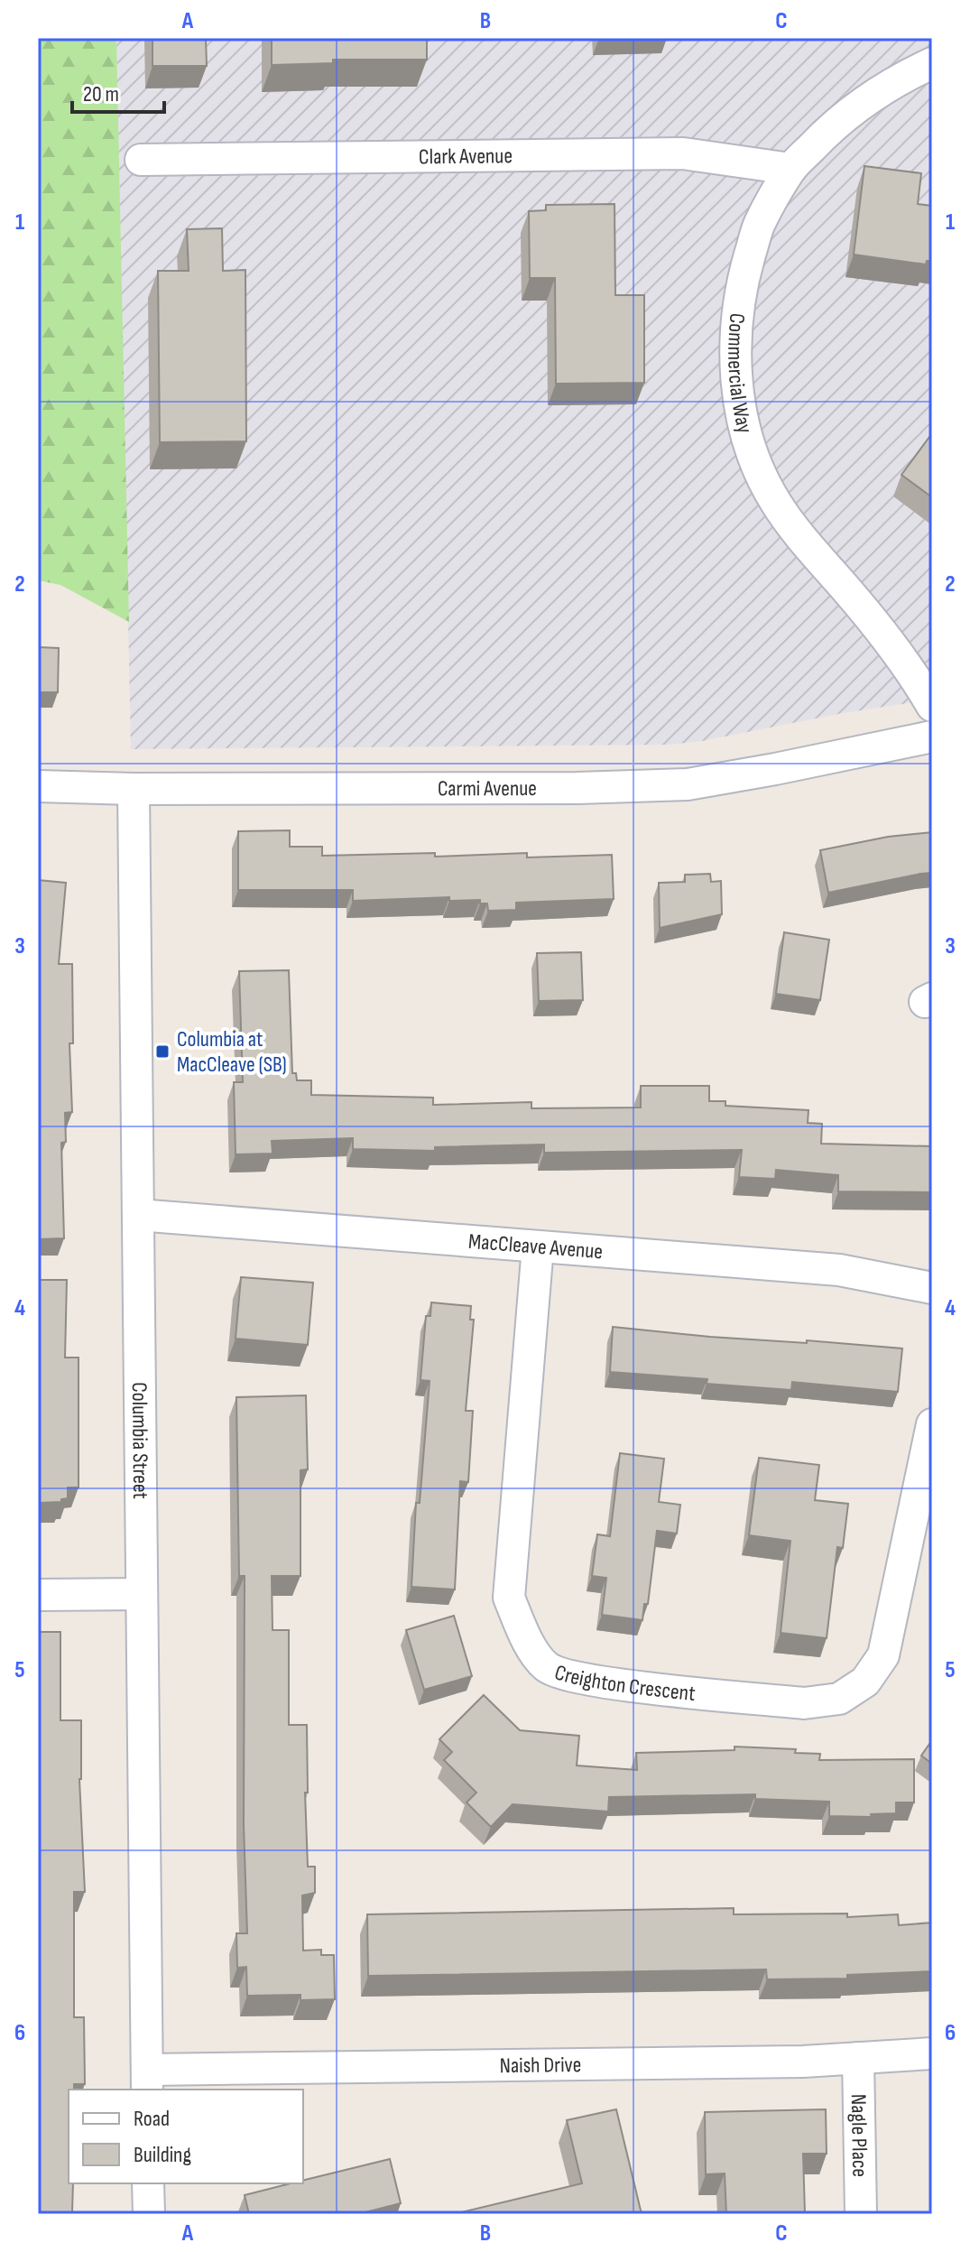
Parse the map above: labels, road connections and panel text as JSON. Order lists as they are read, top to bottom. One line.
{"streets":{"street":["Clark Avenue","Commercial Way","Carmi Avenue","MacCleave Avenue","Columbia Street","Creighton Crescent","Naish Drive","Nagle Place"]},"crossings":[["Clark Avenue","Commercial Way"],["Carmi Avenue","Columbia Street"],["MacCleave Avenue","Columbia Street"],["MacCleave Avenue","Creighton Crescent"],["Columbia Street","Naish Drive"],["Naish Drive","Nagle Place"]],"places":{"transit":["Columbia at MacCleave (SB)"]},"legend":["Road","Building"],"scale_bar":"20 m","grid":{"columns":["A","B","C"],"rows":["1","2","3","4","5","6"]}}
